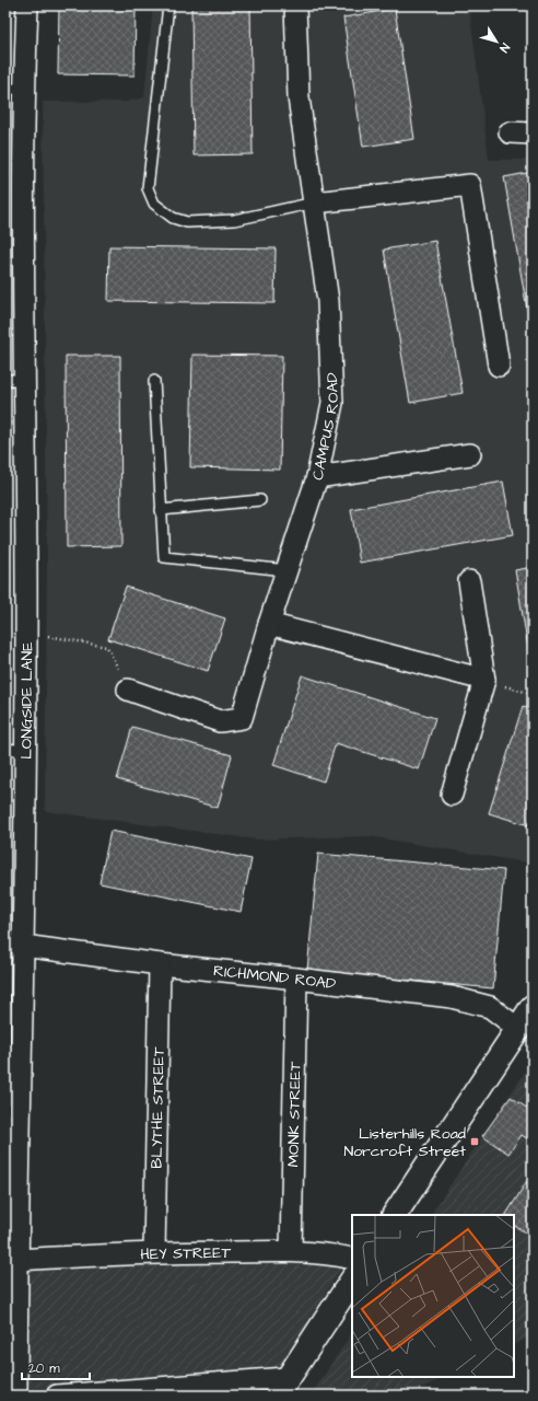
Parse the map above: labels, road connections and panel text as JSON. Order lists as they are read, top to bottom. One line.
{"streets":{"street":["CAMPUS ROAD","LONGSIDE LANE","RICHMOND ROAD","BLYTHE STREET","MONK STREET","HEY STREET"]},"crossings":[["LONGSIDE LANE","RICHMOND ROAD"],["LONGSIDE LANE","HEY STREET"],["RICHMOND ROAD","BLYTHE STREET"],["RICHMOND ROAD","MONK STREET"],["BLYTHE STREET","HEY STREET"],["MONK STREET","HEY STREET"]],"places":{"transit":["Listerhills Road Norcroft Street"]},"scale_bar":"20 m","north":"bottom right"}
